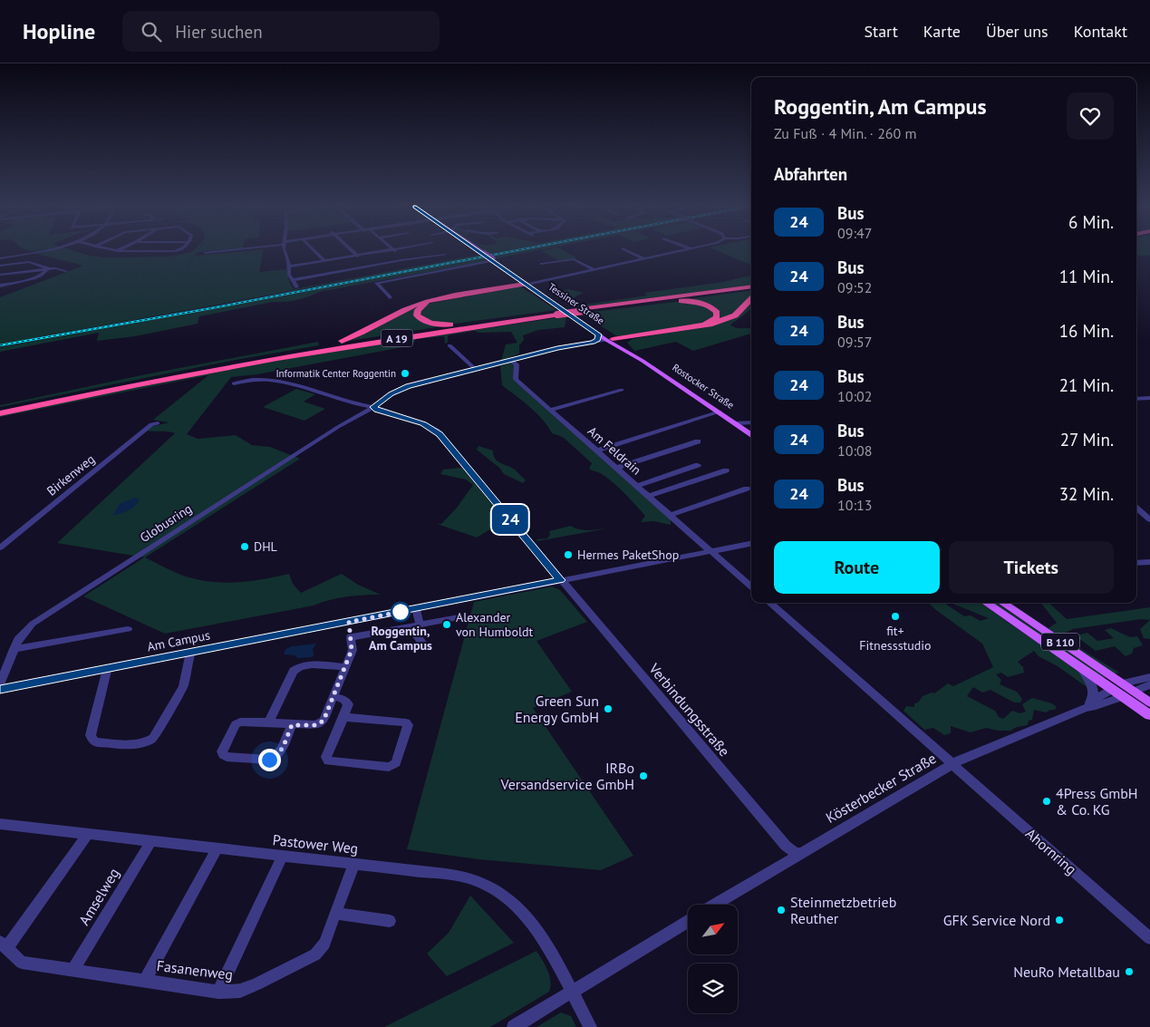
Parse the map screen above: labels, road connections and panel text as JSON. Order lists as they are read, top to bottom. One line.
{"streets":{"highway":["A 19"],"main road":["Tessiner Straße","Rostocker Straße","B 110"],"street":["Am Feldrain","Birkenweg","Globusring","Am Campus","Verbindungsstraße","Kösterbecker Straße","Pastower Weg","Ahornring","Amselweg","Fasanenweg"]},"crossings":[["Tessiner Straße","Rostocker Straße"],["Am Feldrain","Globusring"],["Am Feldrain","Am Campus"],["Am Campus","Verbindungsstraße"],["B 110","Kösterbecker Straße"],["Verbindungsstraße","Kösterbecker Straße"],["Kösterbecker Straße","Ahornring"],["Pastower Weg","Amselweg"],["Pastower Weg","Fasanenweg"],["Amselweg","Fasanenweg"]],"places":["Informatik Center Roggentin","DHL","Hermes PaketShop","Roggentin, Am Campus","fit+ Fitnessstudio","Alexander von Humboldt","Green Sun Energy GmbH","IRBo Versandservice GmbH","4Press GmbH & Co. KG","Steinmetzbetrieb Reuther","GFK Service Nord","NeuRo Metallbau"],"lines":["bus line 24"],"north":"top right","page":{"header":"Hopline","search":"Hier suchen","nav":["Start","Karte","Über uns","Kontakt"],"on_map":"24","heading":[["Roggentin, Am Campus","Zu Fuß · 4 Min. · 260 m"],"Abfahrten"],"list":[{"mark":"24","name":"Bus","note":"09:47","value":"6 Min."},{"mark":"24","name":"Bus","note":"09:52","value":"11 Min."},{"mark":"24","name":"Bus","note":"09:57","value":"16 Min."},{"mark":"24","name":"Bus","note":"10:02","value":"21 Min."},{"mark":"24","name":"Bus","note":"10:08","value":"27 Min."},{"mark":"24","name":"Bus","note":"10:13","value":"32 Min."}],"buttons":["Route","Tickets"]}}
